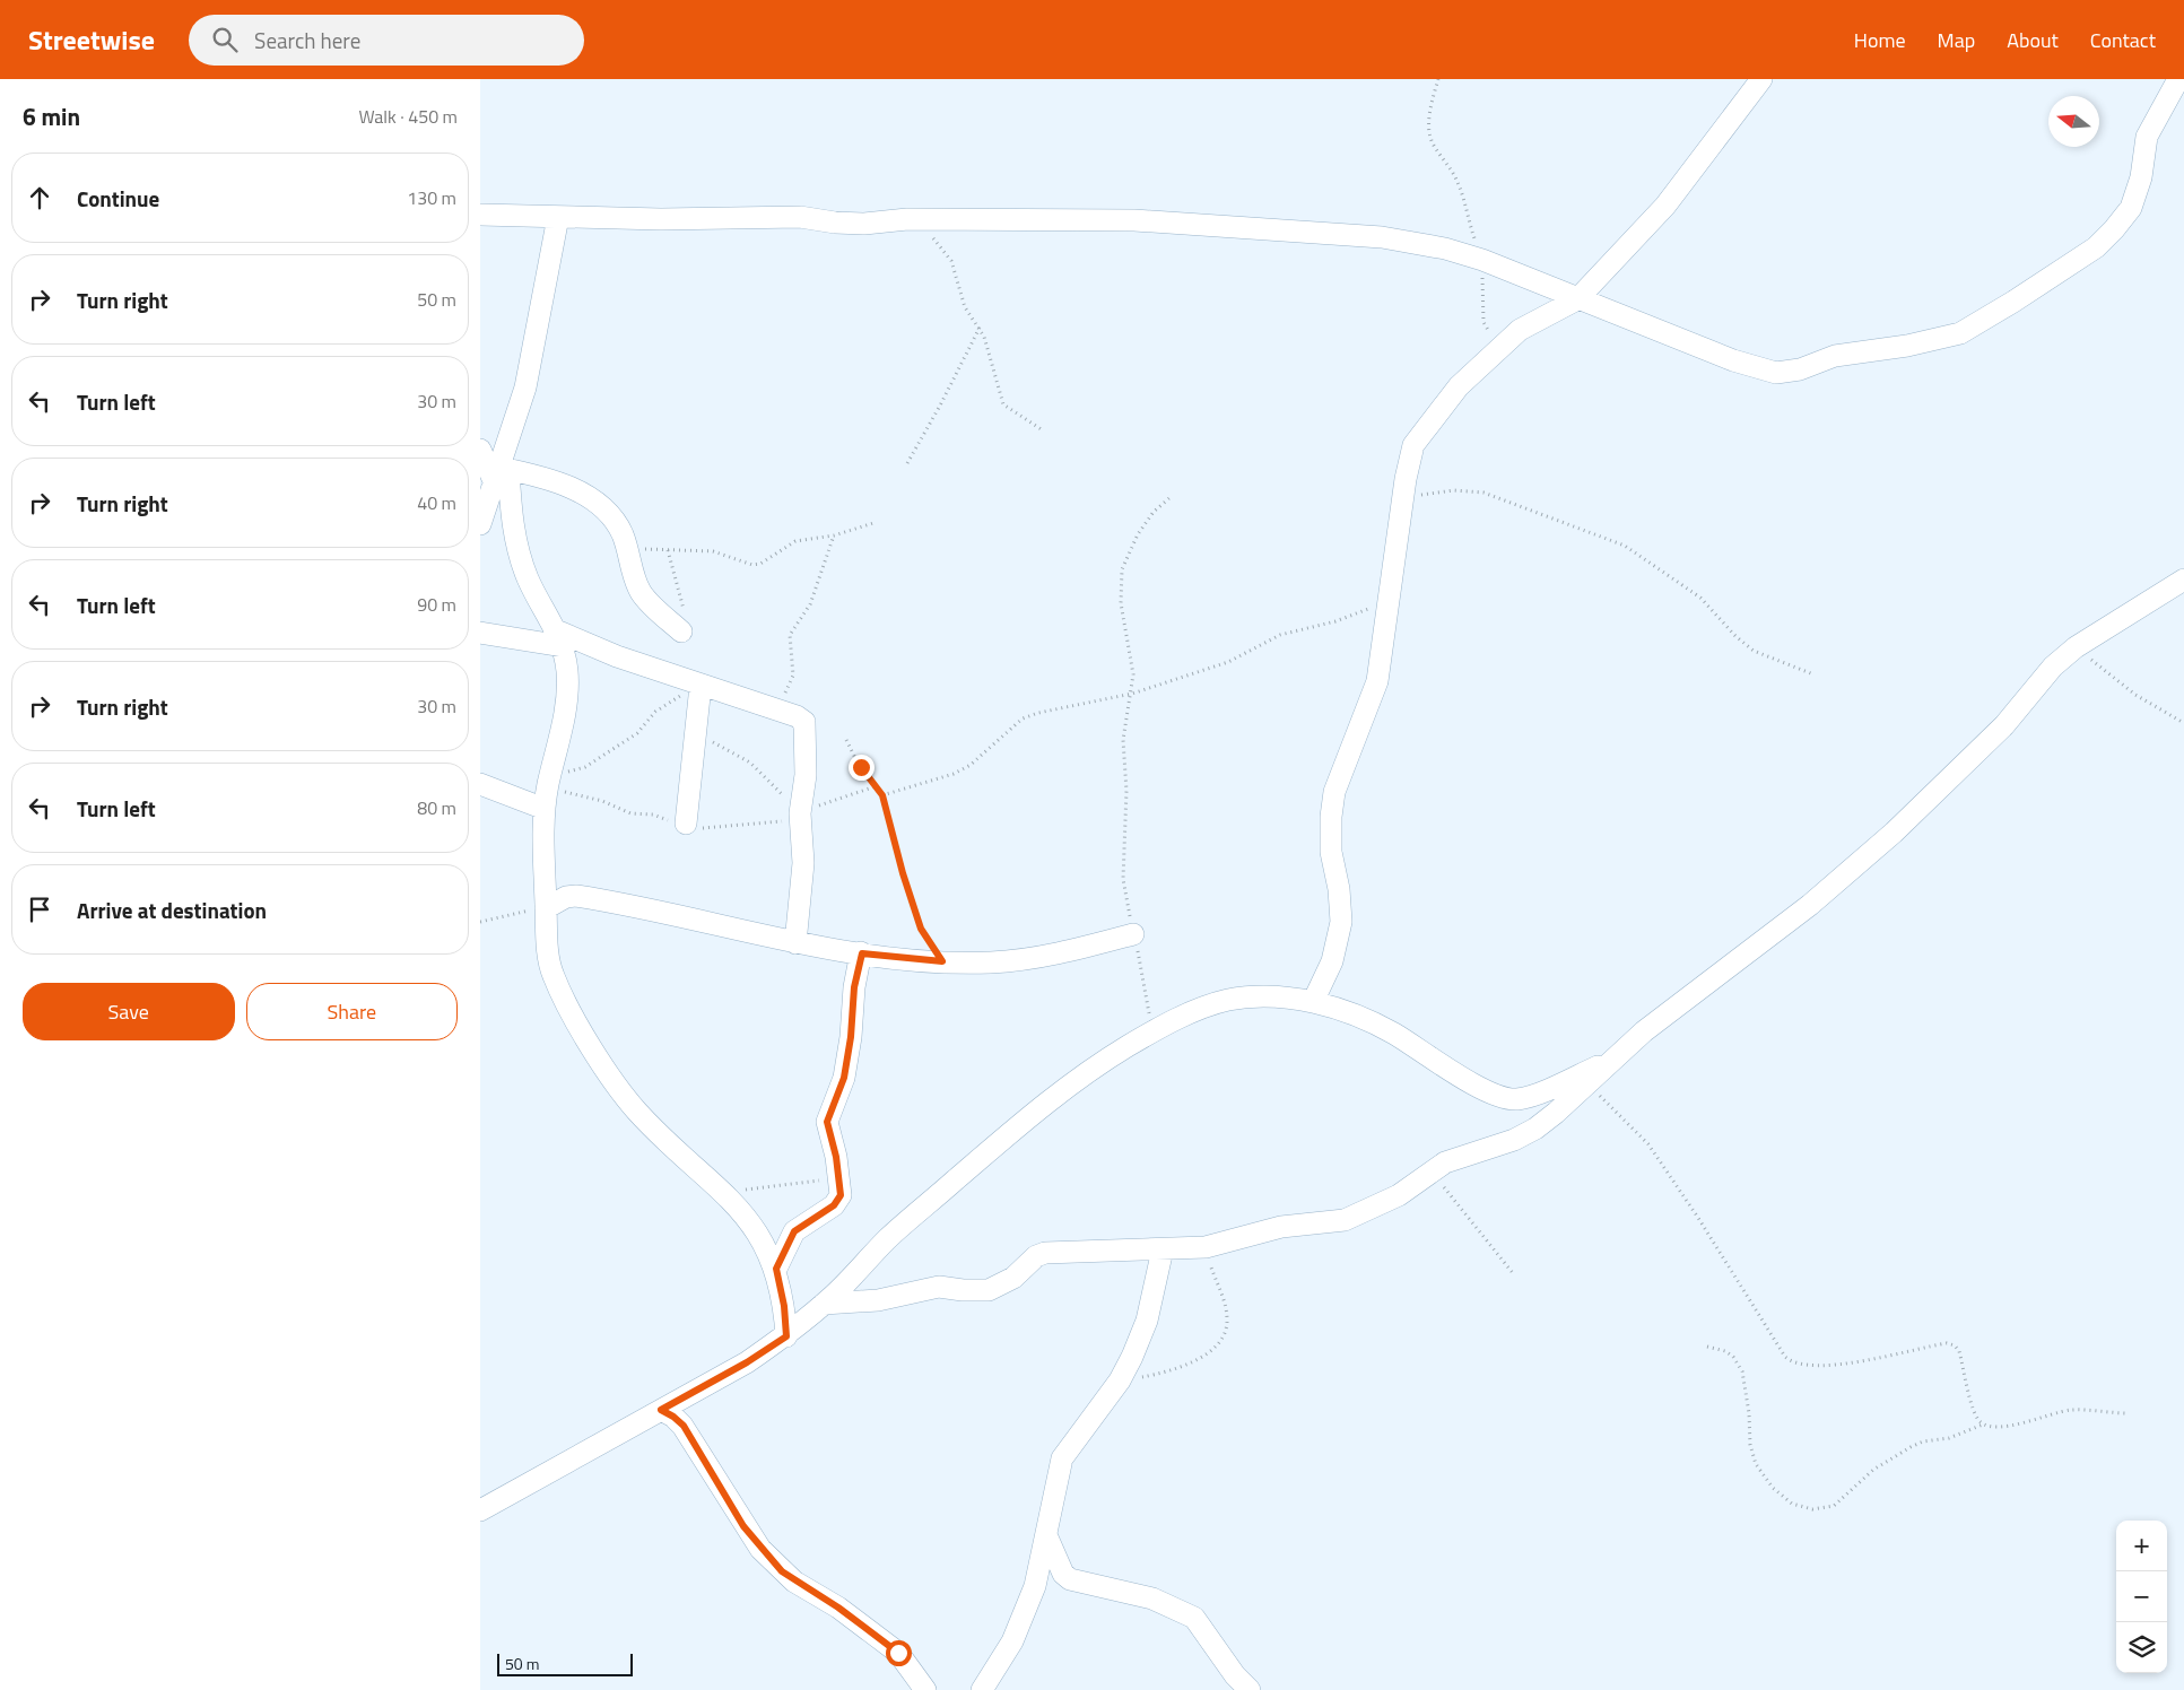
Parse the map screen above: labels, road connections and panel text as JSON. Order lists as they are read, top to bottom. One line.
{"scale_bar":"50 m","north":"left","page":{"header":"Streetwise","search":"Search here","nav":["Home","Map","About","Contact"],"heading":["6 min","Walk · 450 m"],"list":[["Continue","130 m"],["Turn right","50 m"],["Turn left","30 m"],["Turn right","40 m"],["Turn left","90 m"],["Turn right","30 m"],["Turn left","80 m"],"Arrive at destination"],"buttons":["Save","Share"],"map_buttons":["+","−"],"scale":"50 m"}}
